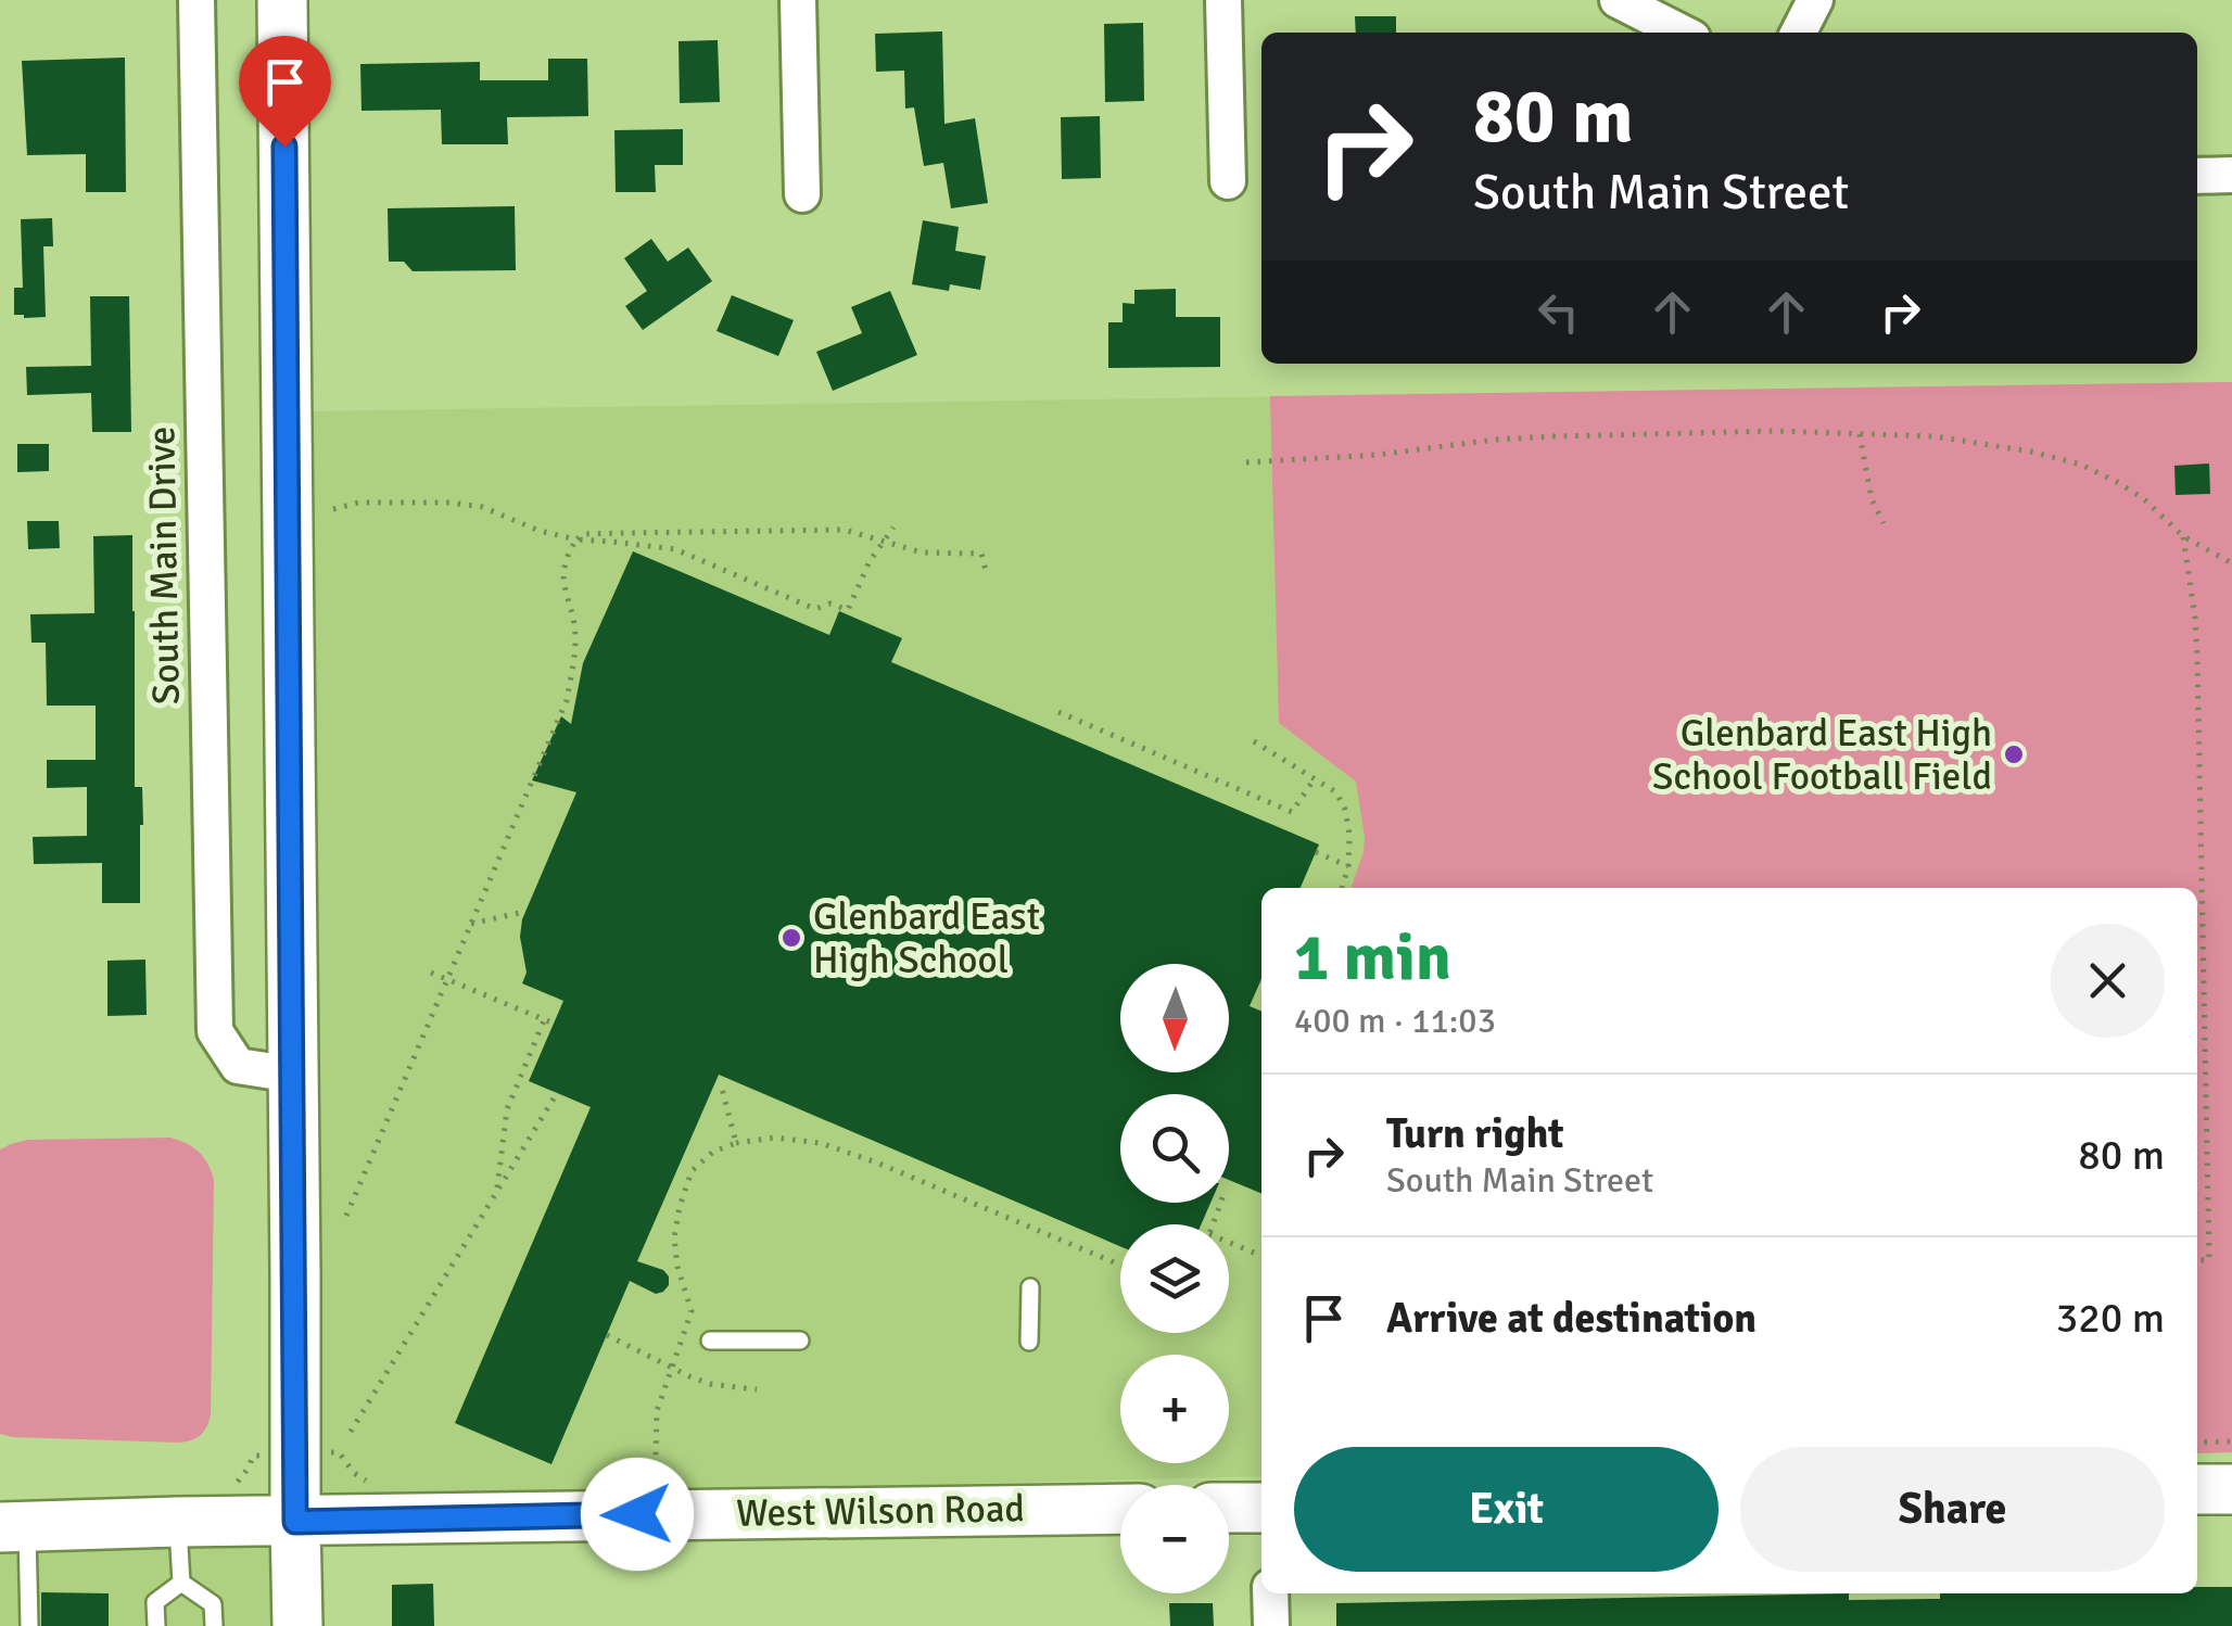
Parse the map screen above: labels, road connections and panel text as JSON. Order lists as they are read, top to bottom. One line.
{"streets":{"main road":["West Wilson Road"],"street":["South Main Drive"]},"places":["Glenbard East High School Football Field","Glenbard East High School"],"north":"bottom","page":{"turn":["80 m","South Main Street"],"heading":["1 min","400 m · 11:03"],"map_buttons":["+","−"],"list":[{"name":"Turn right","note":"South Main Street","value":"80 m"},{"name":"Arrive at destination","value":"320 m"}],"buttons":["Exit","Share"]}}
